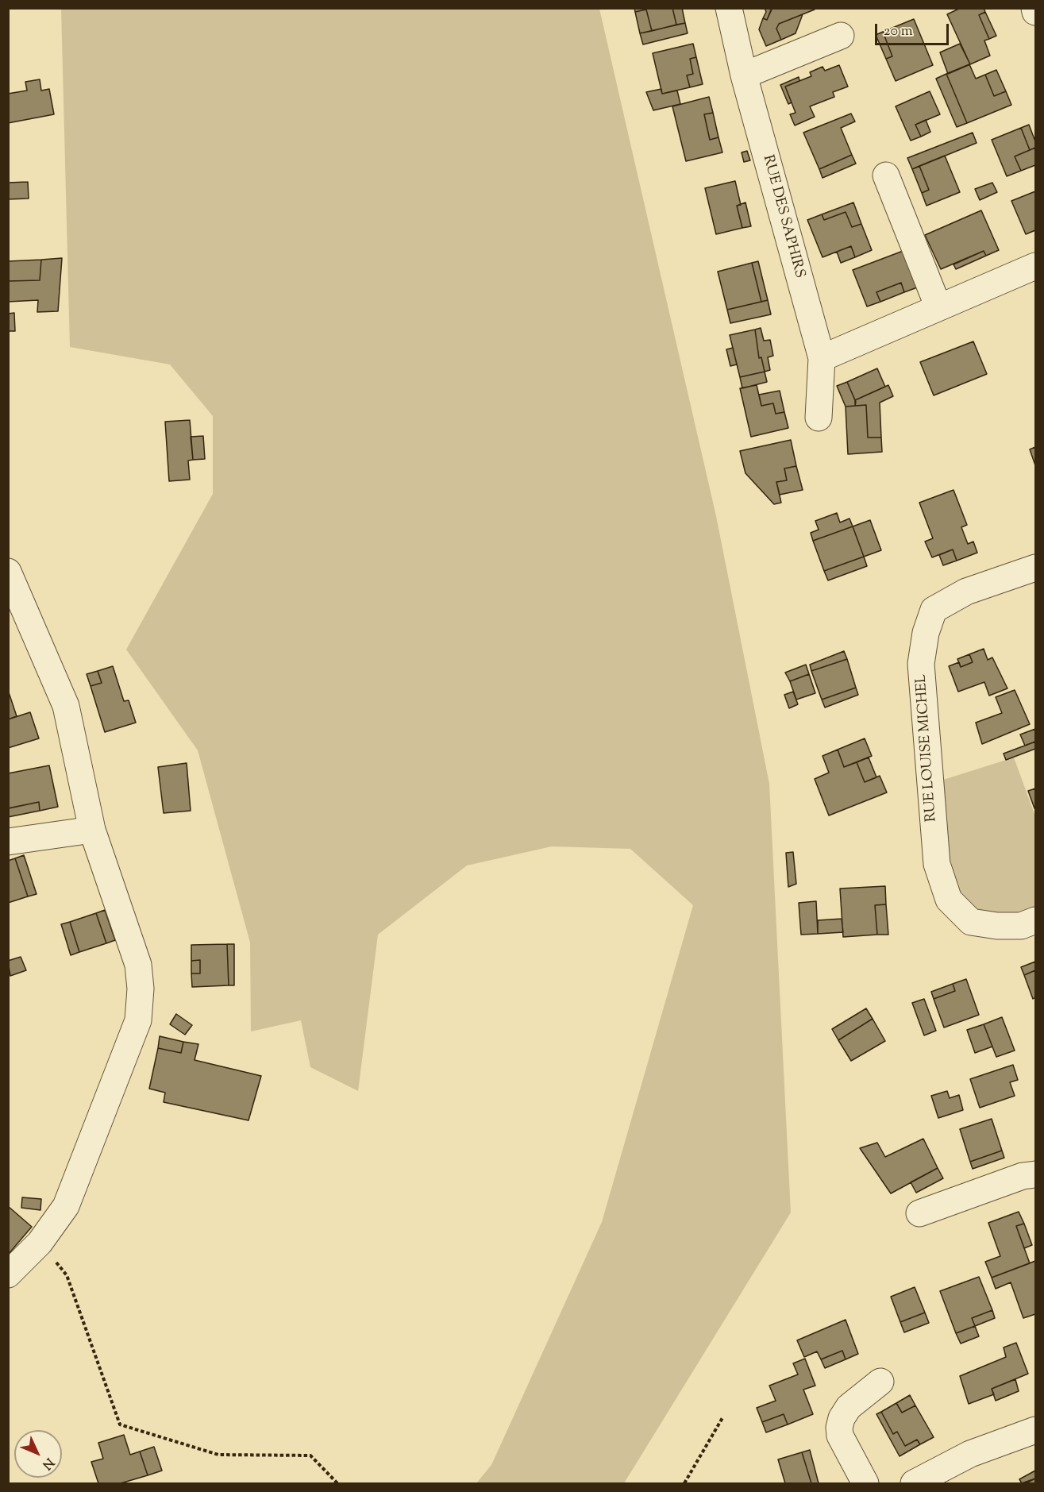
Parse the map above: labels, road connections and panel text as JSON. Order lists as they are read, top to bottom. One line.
{"streets":{"street":["RUE DES SAPHIRS","RUE LOUISE MICHEL"]},"scale_bar":"20 m","north":"bottom right"}
